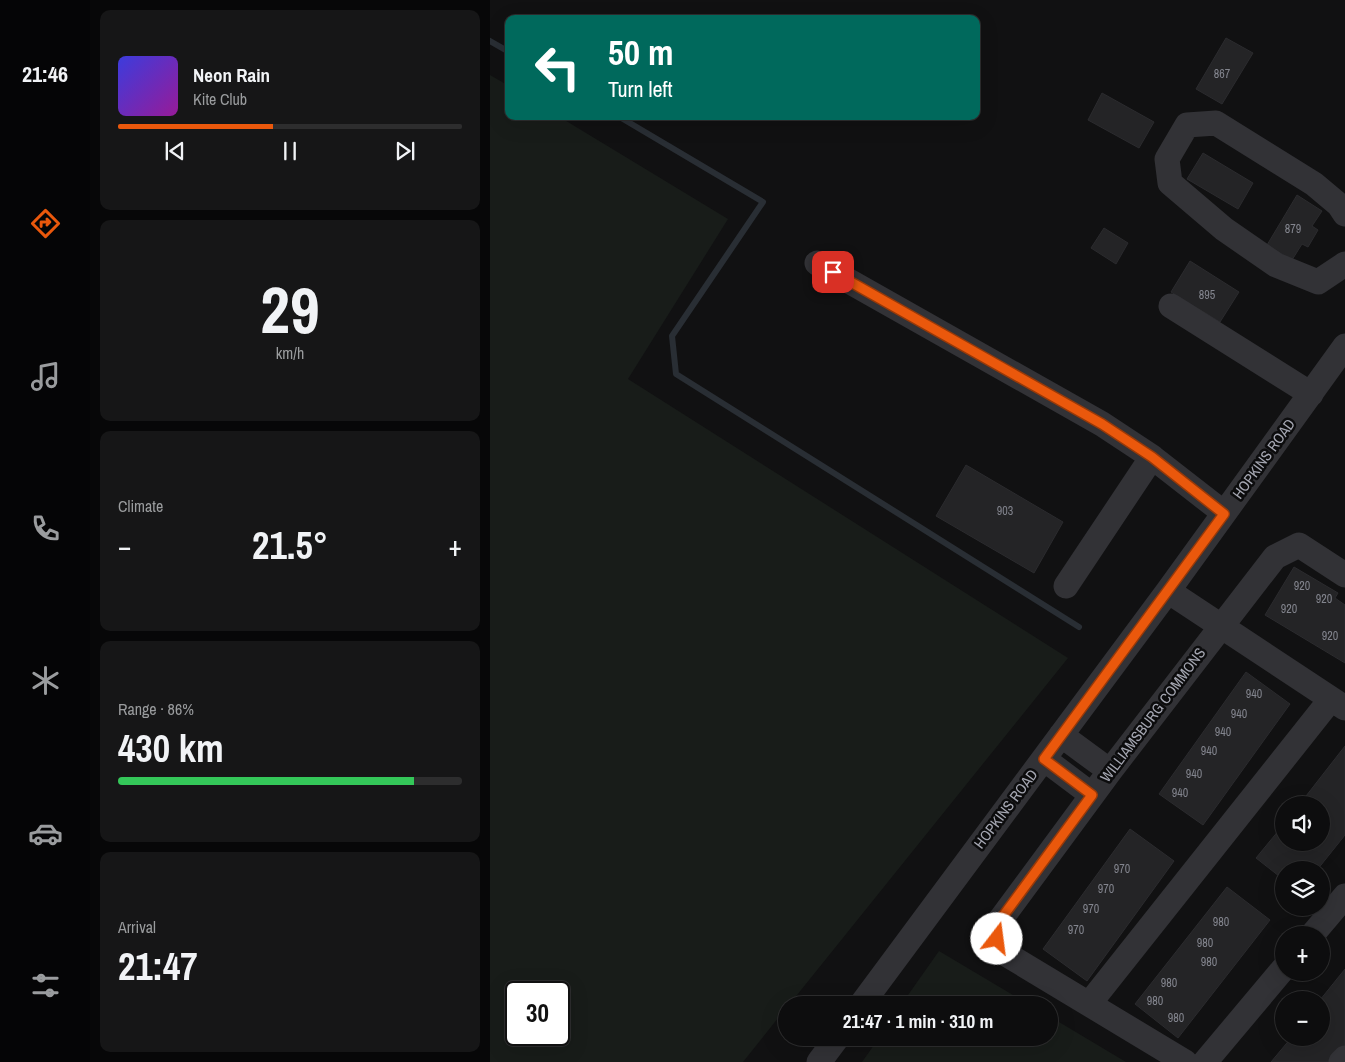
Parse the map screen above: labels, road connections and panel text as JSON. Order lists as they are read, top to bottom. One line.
{"streets":{"street":["HOPKINS ROAD","WILLIAMSBURG COMMONS"]},"house_numbers":["867","879","895","903","920","920","920","920","940","940","940","940","940","940","970","970","970","980","970","980","980","980","980","980"],"page":{"tabs":"21:46","turn":["50 m","Turn left"],"song":["Neon Rain","Kite Club"],"tile":[["29","km/h"],"Climate",["Range · 86%","430 km"],["Arrival","21:47"]],"heat":["−","21.5°","+"],"map_buttons":["+","−"],"limit":"30","trip":"21:47 · 1 min · 310 m"}}
